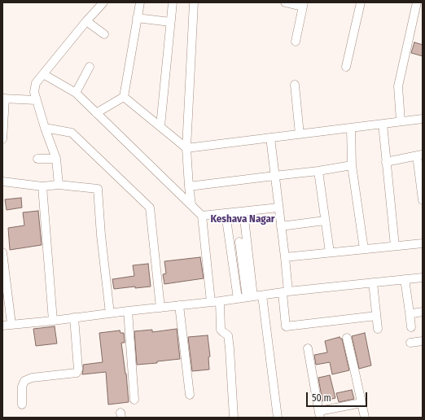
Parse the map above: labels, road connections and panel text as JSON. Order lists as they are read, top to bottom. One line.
{"districts":["Keshava Nagar"],"scale_bar":"50 m"}
